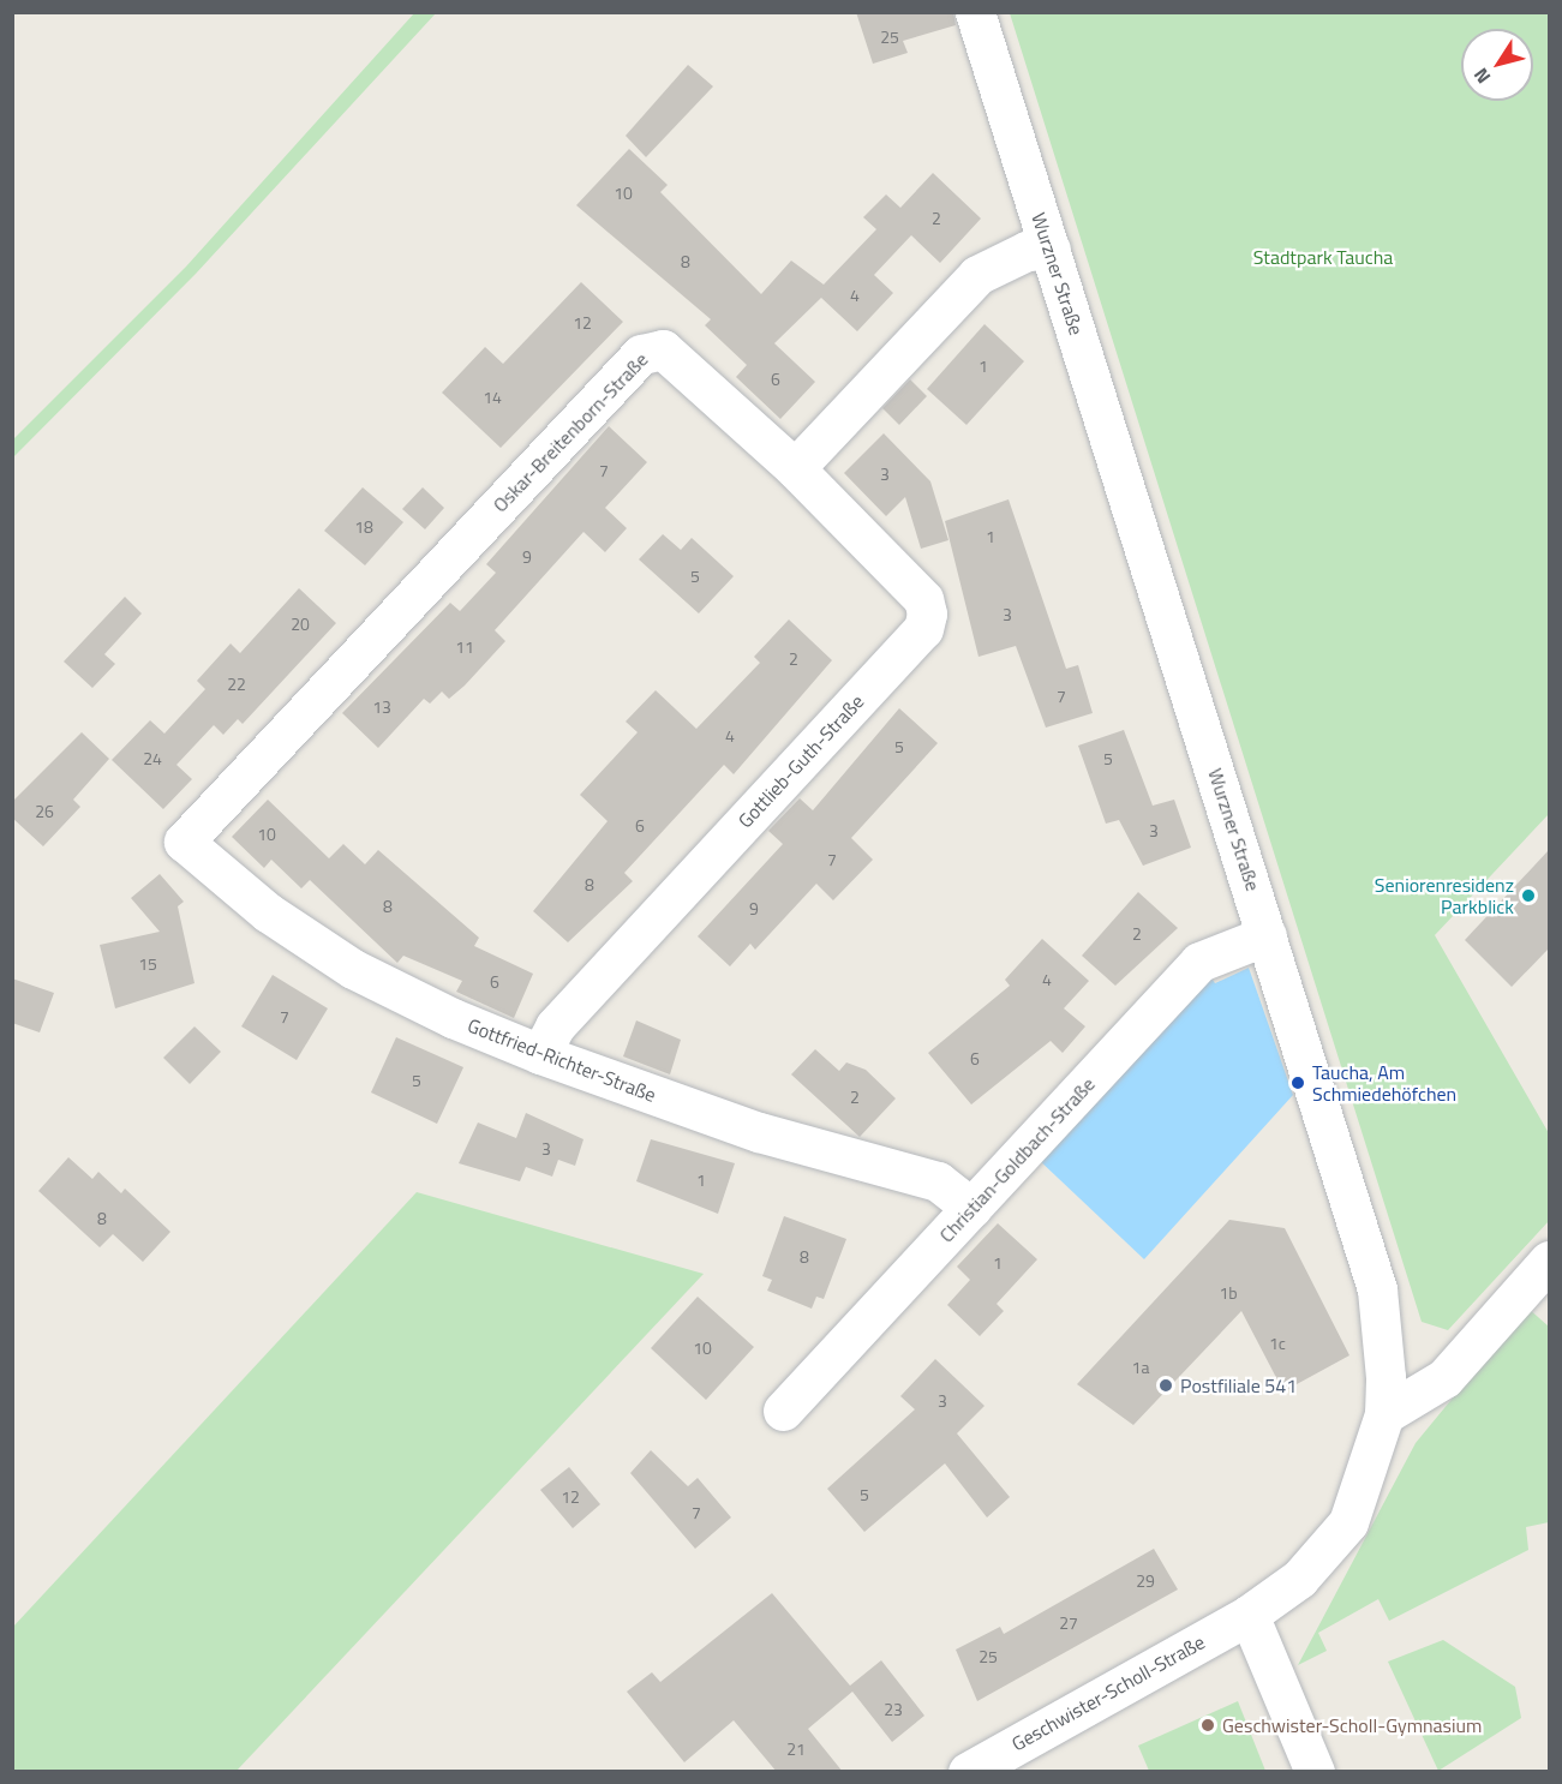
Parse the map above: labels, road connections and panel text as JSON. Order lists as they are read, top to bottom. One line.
{"streets":{"street":["Wurzner Straße","Oskar-Breitenborn-Straße","Gottlieb-Guth-Straße","Gottfried-Richter-Straße","Christian-Goldbach-Straße","Geschwister-Scholl-Straße"]},"crossings":[["Wurzner Straße","Christian-Goldbach-Straße"],["Wurzner Straße","Geschwister-Scholl-Straße"],["Oskar-Breitenborn-Straße","Gottlieb-Guth-Straße"],["Oskar-Breitenborn-Straße","Gottfried-Richter-Straße"],["Gottlieb-Guth-Straße","Gottfried-Richter-Straße"],["Gottfried-Richter-Straße","Christian-Goldbach-Straße"]],"parks":["Stadtpark Taucha"],"places":["Seniorenresidenz Parkblick","Taucha, Am Schmiedehöfchen","Postfiliale 541","Geschwister-Scholl-Gymnasium"],"house_numbers":["25","10","2","8","4","12","1","6","14","7","3","18","1","9","5","3","20","11","2","22","7","13","4","5","24","5","26","6","3","10","7","8","8","9","2","15","4","6","7","6","5","2","3","1","8","8","1","1b","1c","10","1a","3","5","12","7","29","27","25","23","21"],"north":"bottom left"}
